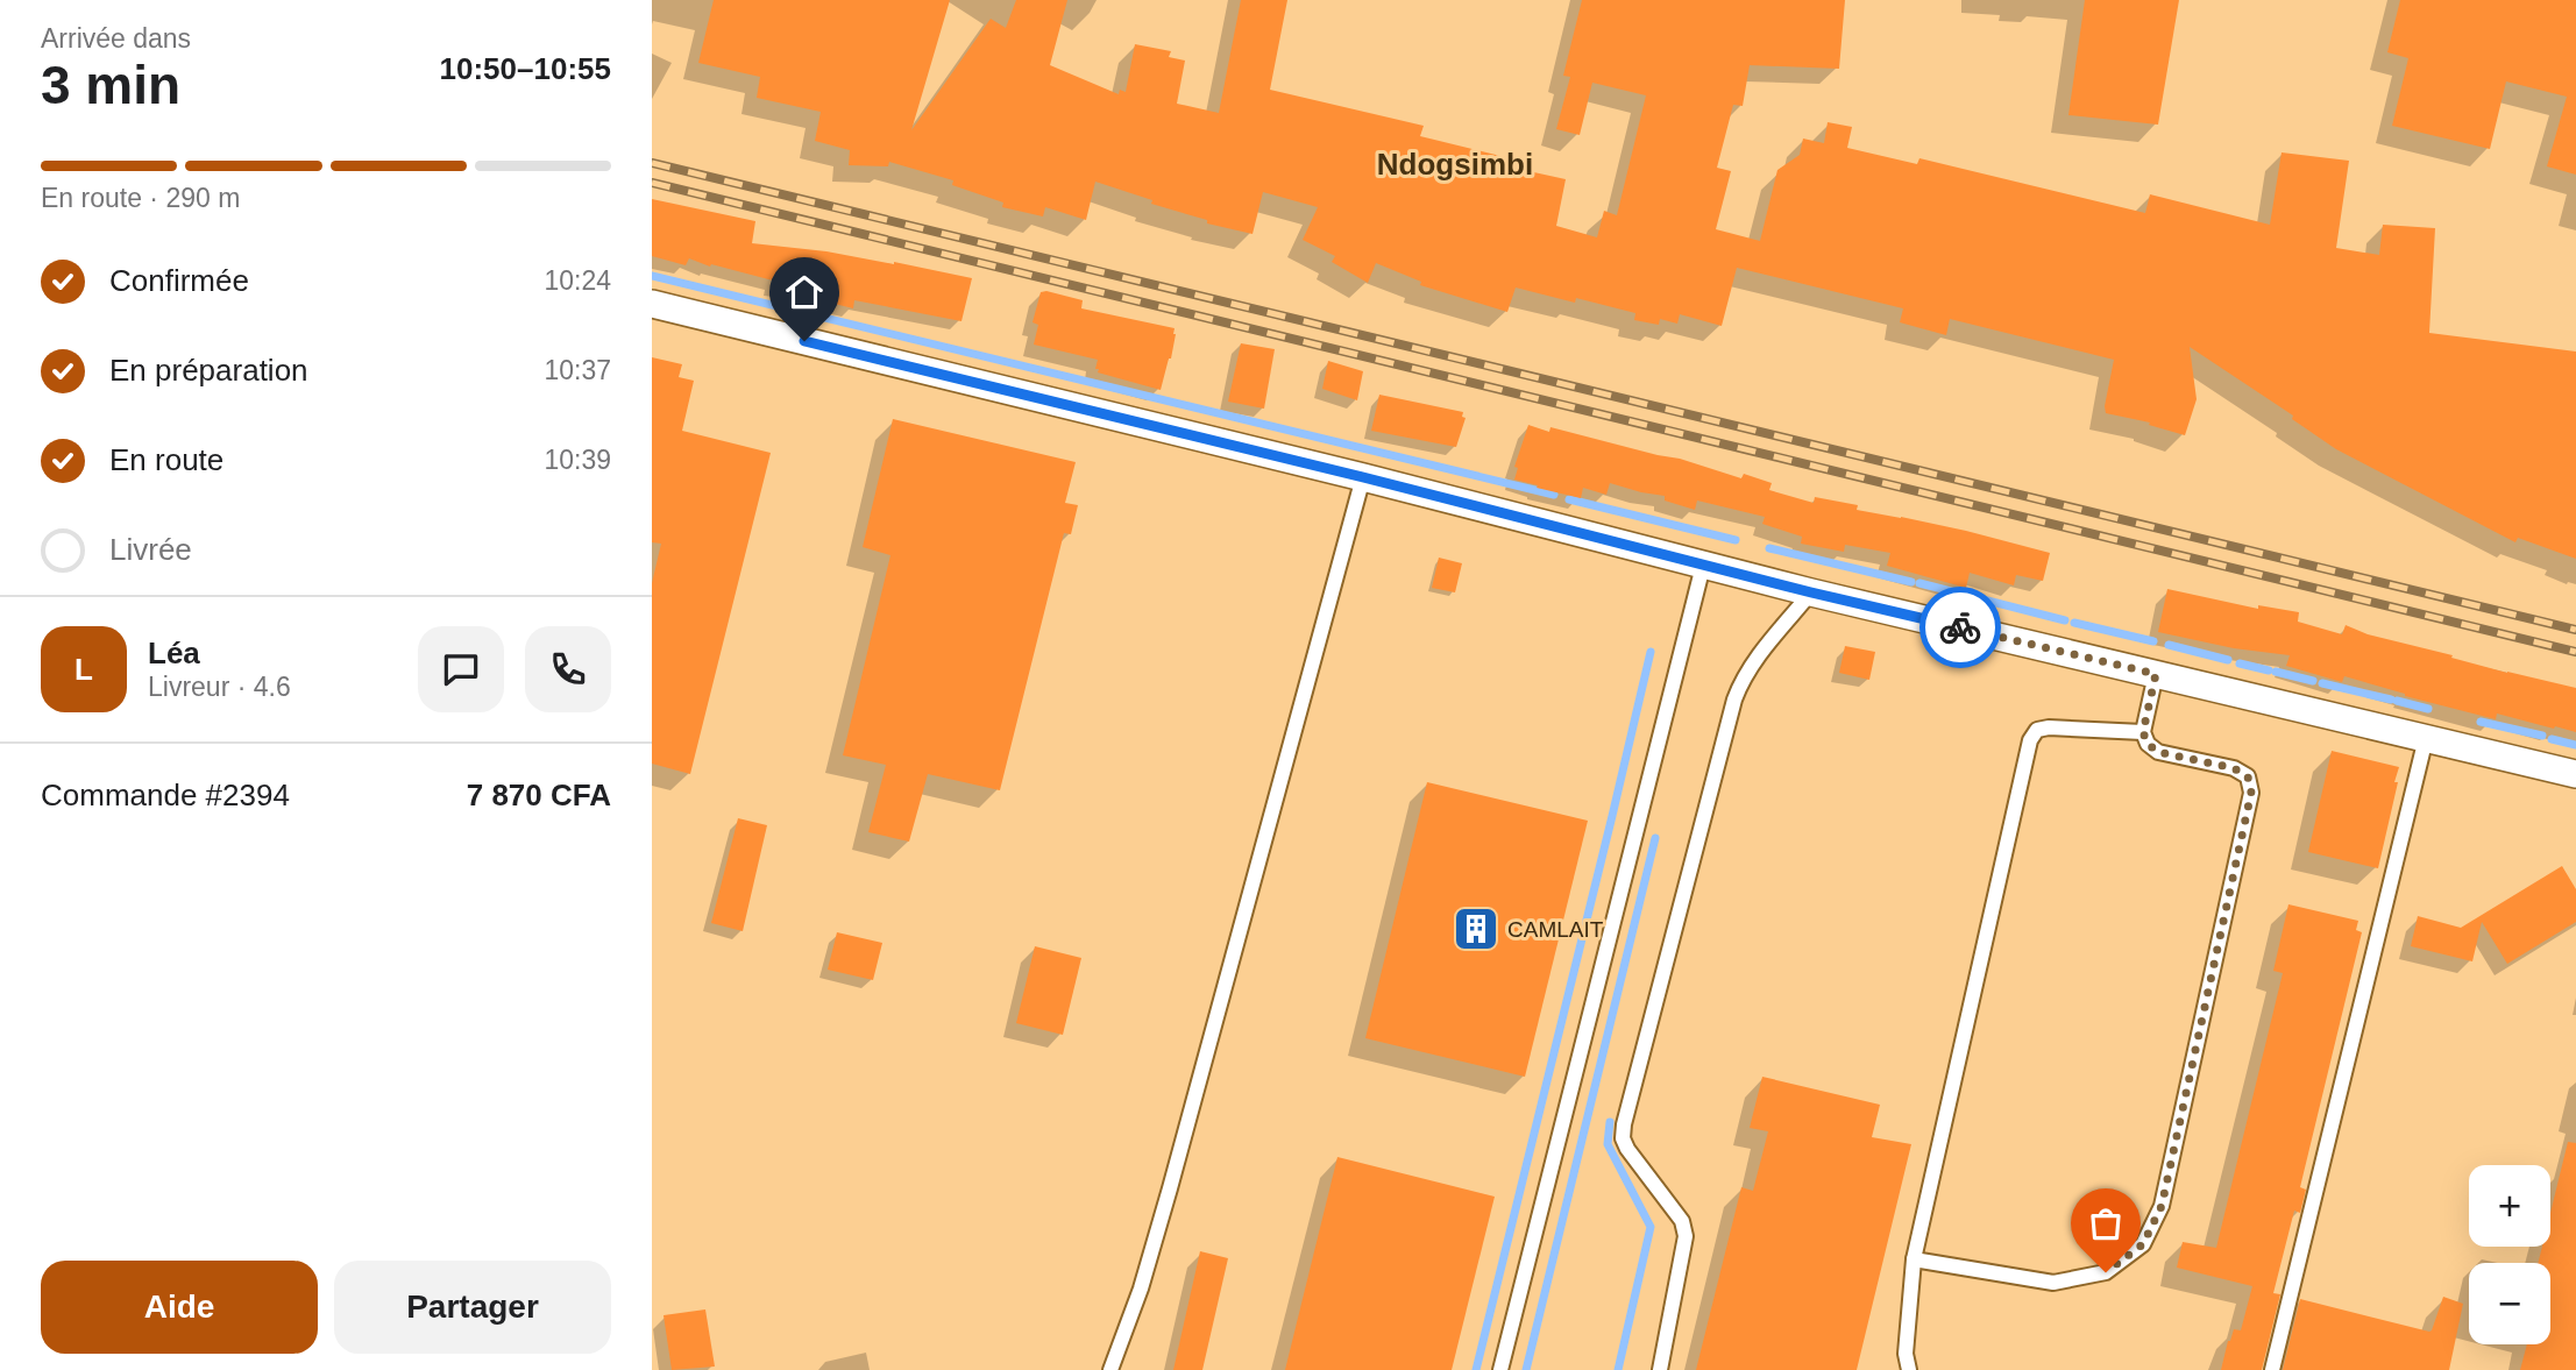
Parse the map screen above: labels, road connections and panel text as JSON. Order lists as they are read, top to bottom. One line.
{"districts":["Ndogsimbi"],"places":{"building":["CAMLAIT"]},"page":{"heading":["3 min","Arrivée dans","10:50–10:55"],"panel":["Léa","Livreur · 4.6","Commande #2394","7 870 CFA"],"bar":"En route · 290 m","list":[["Confirmée","10:24"],["En préparation","10:37"],["En route","10:39"],"Livrée"],"round":"L","map_buttons":["+","−"],"buttons":["Aide","Partager"]}}
